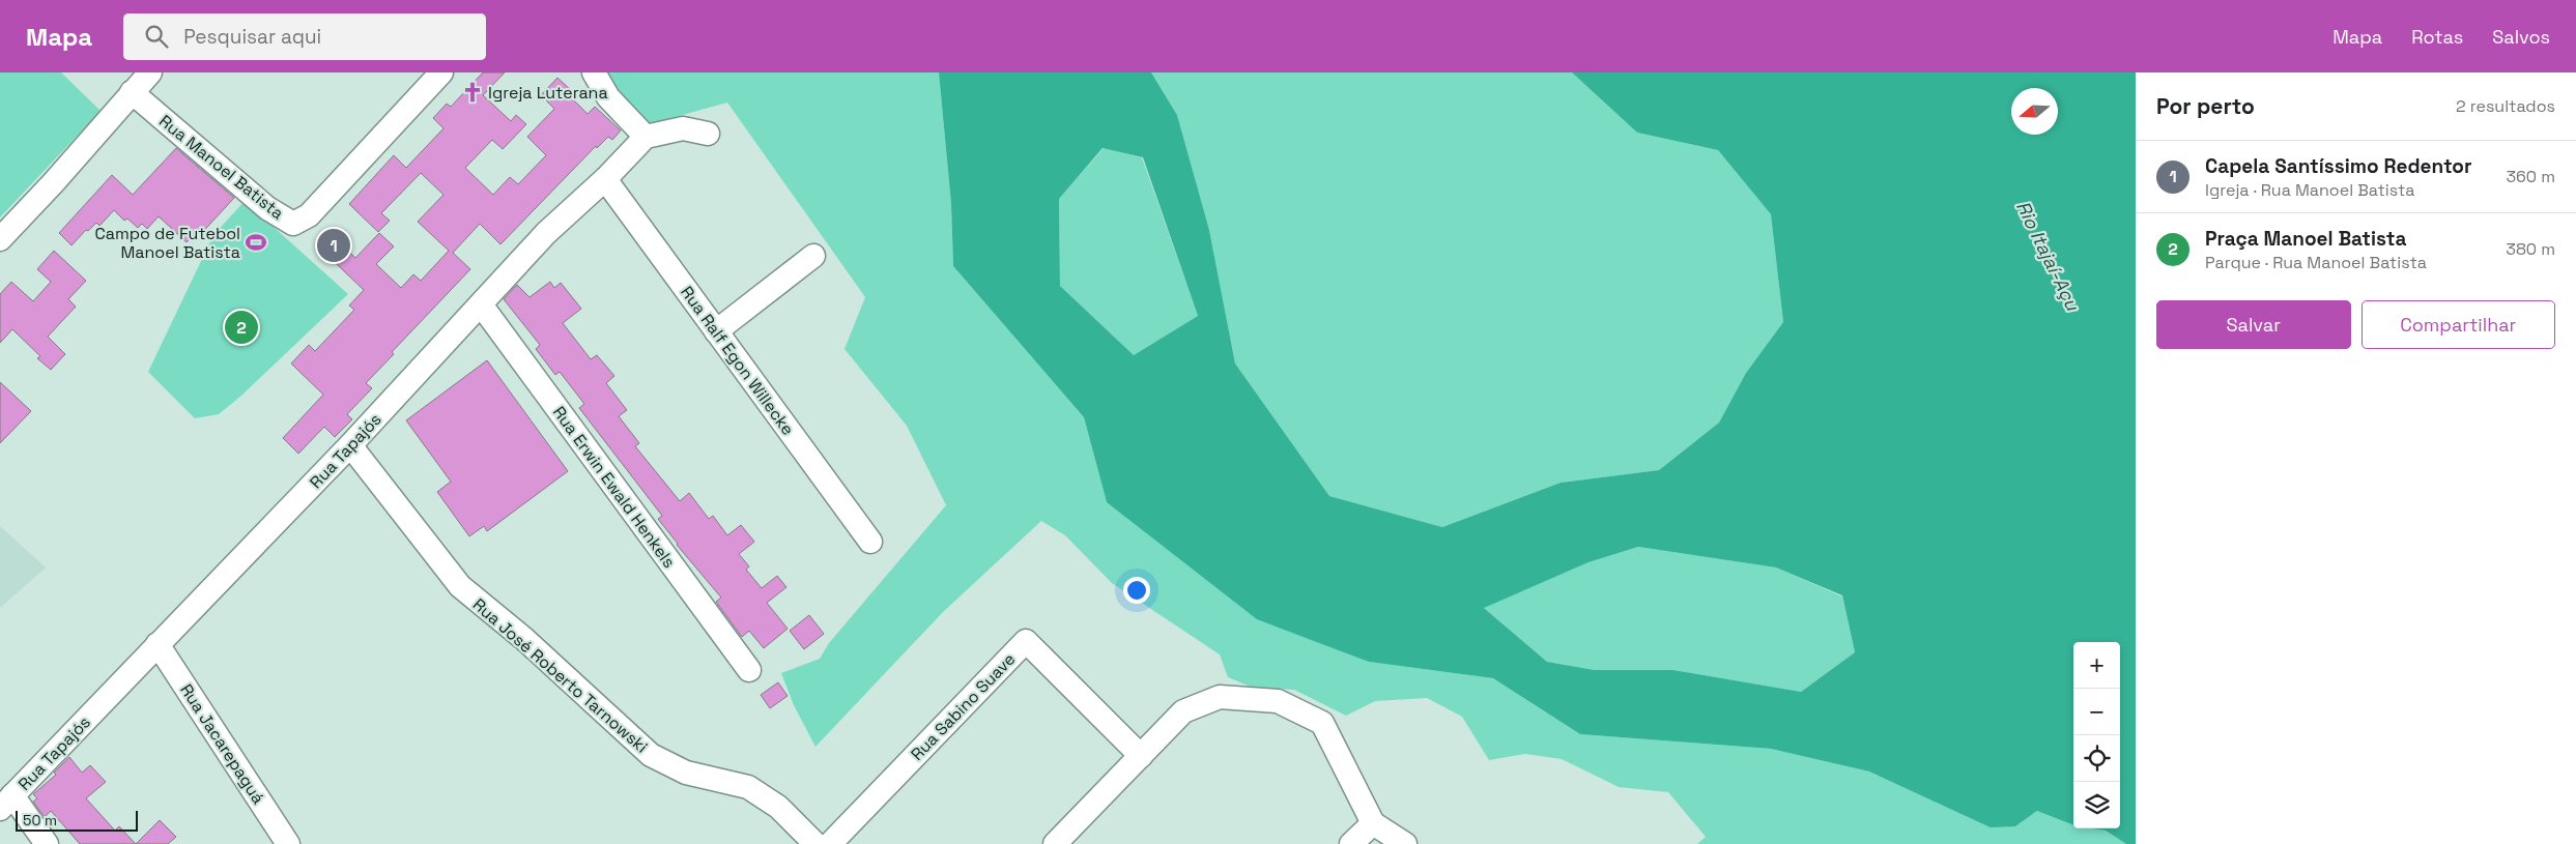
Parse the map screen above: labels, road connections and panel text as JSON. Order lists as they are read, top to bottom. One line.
{"streets":{"street":["Rua Manoel Batista","Rua Ralf Egon Willecke","Rua Tapajós","Rua Erwin Ewald Henkels","Rua José Roberto Tarnowski","Rua Sabino Suave","Rua Jacarepaguá"]},"crossings":[["Rua Ralf Egon Willecke","Rua Tapajós"],["Rua Tapajós","Rua Erwin Ewald Henkels"],["Rua Tapajós","Rua José Roberto Tarnowski"],["Rua Tapajós","Rua Jacarepaguá"]],"water":["Rio Itajaí-Açu"],"places":{"church":["Igreja Luterana"],"sports":["Campo de Futebol Manoel Batista"]},"scale_bar":"50 m","north":"left","page":{"header":"Mapa","search":"Pesquisar aqui","nav":["Mapa","Rotas","Salvos"],"heading":["Por perto","2 resultados"],"list":[{"mark":"1","name":"Capela Santíssimo Redentor","note":"Igreja · Rua Manoel Batista","value":"360 m"},{"mark":"2","name":"Praça Manoel Batista","note":"Parque · Rua Manoel Batista","value":"380 m"}],"pins":["1","2"],"buttons":["Salvar","Compartilhar"],"map_buttons":["+","−"],"scale":"50 m"}}
